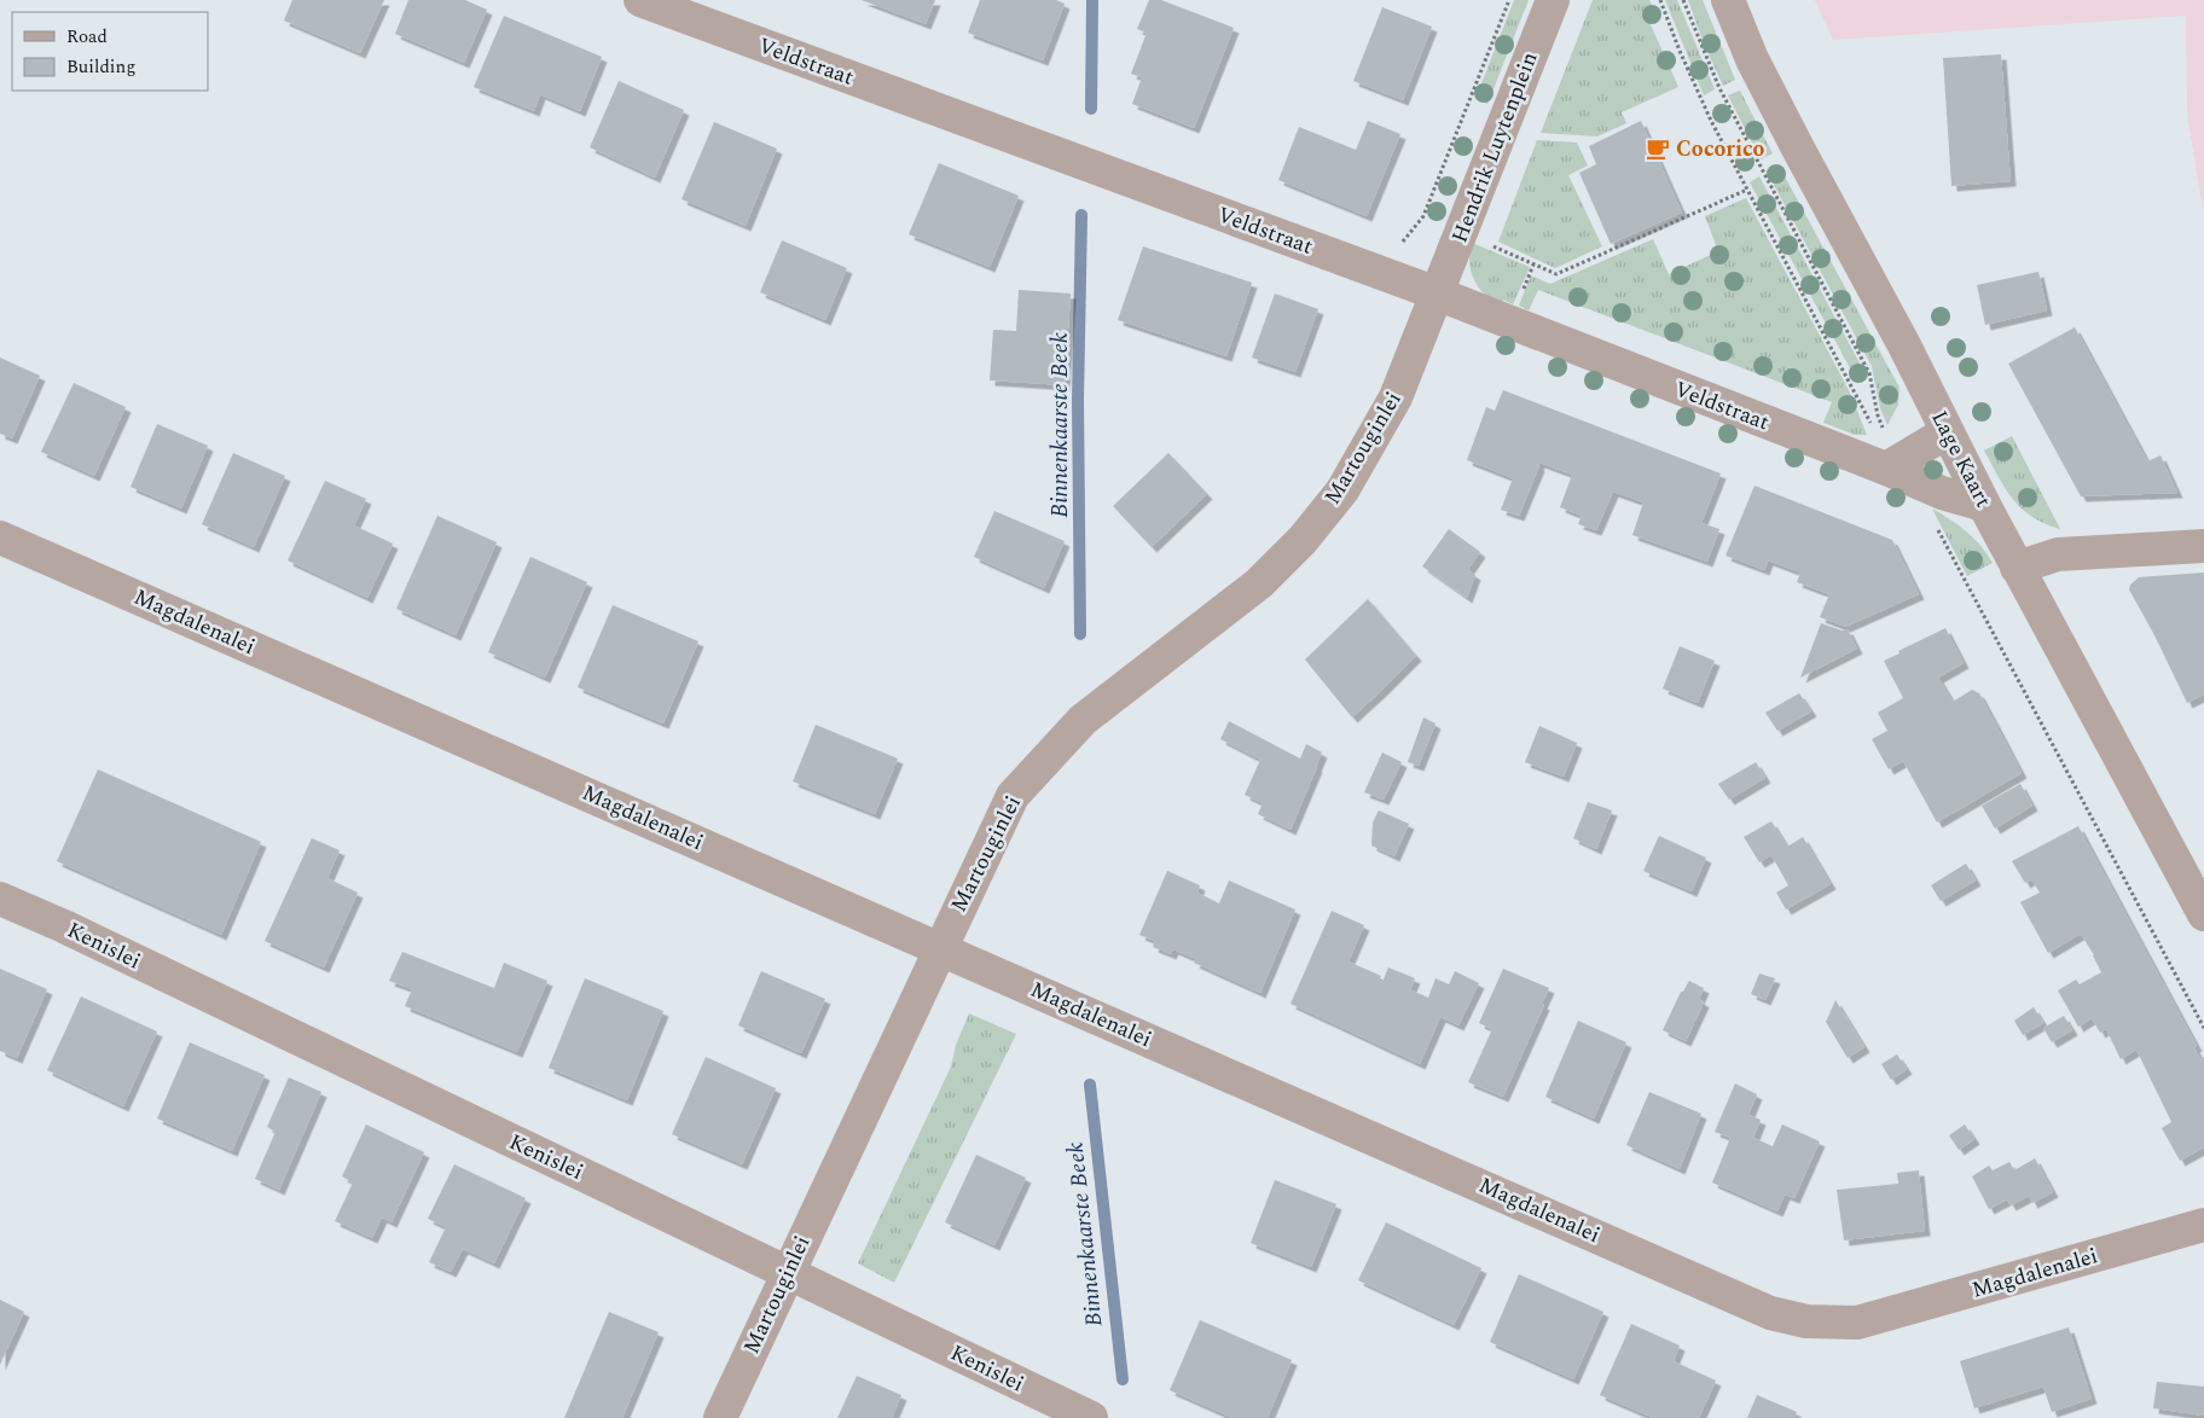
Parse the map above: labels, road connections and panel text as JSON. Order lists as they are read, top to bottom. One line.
{"streets":{"street":["Veldstraat","Hendrik Luytenplein","Martouginlei","Lage Kaart","Magdalenalei","Kenislei"]},"crossings":[["Veldstraat","Hendrik Luytenplein"],["Veldstraat","Martouginlei"],["Veldstraat","Lage Kaart"],["Hendrik Luytenplein","Martouginlei"],["Martouginlei","Magdalenalei"],["Martouginlei","Kenislei"]],"water":["Binnenkaarste Beek"],"places":{"cafe":["Cocorico"]},"legend":["Road","Building"]}
